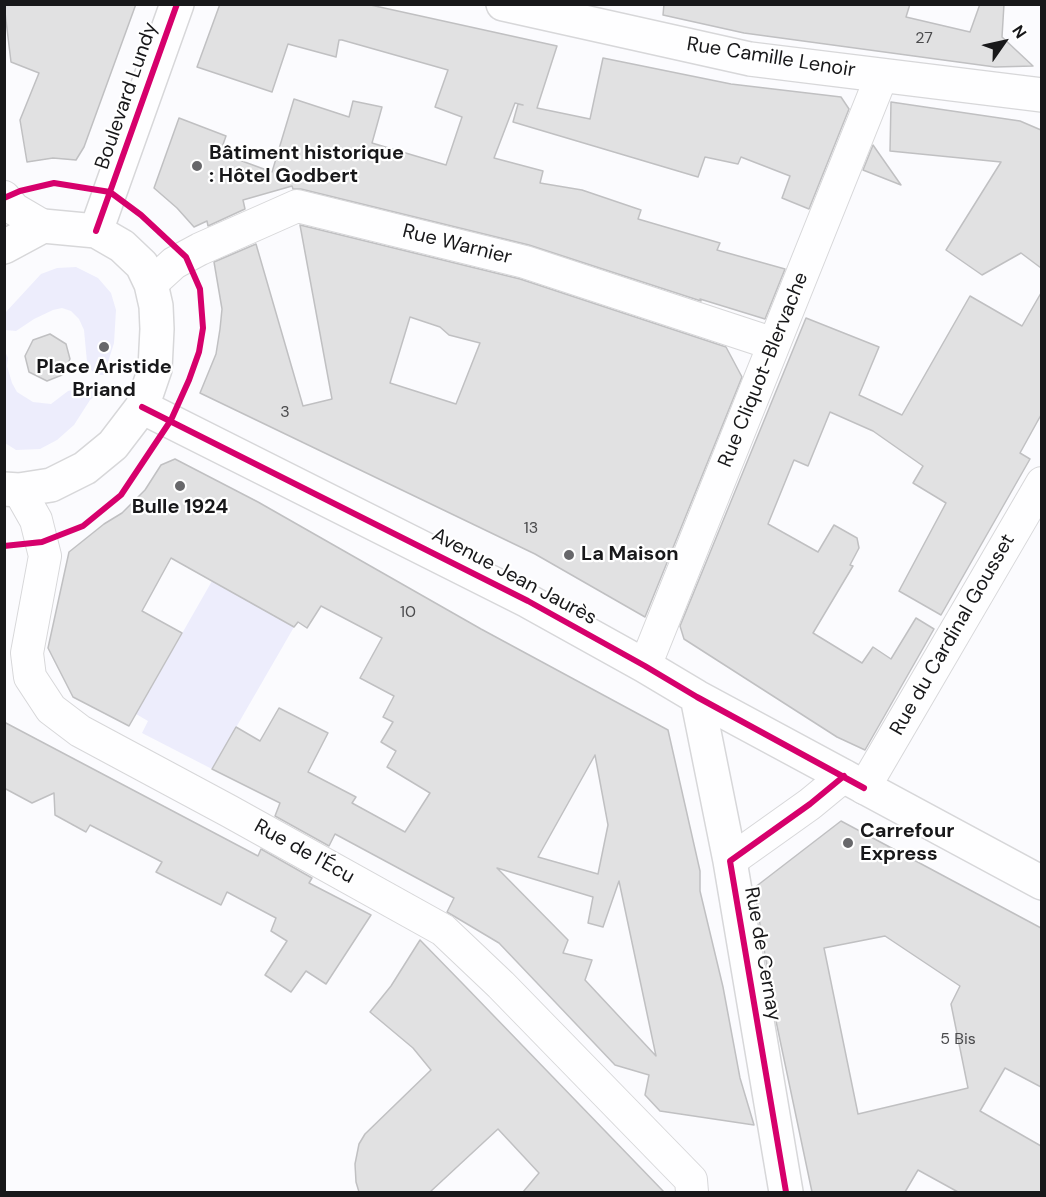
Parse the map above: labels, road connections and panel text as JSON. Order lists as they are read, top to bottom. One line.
{"streets":{"main road":["Rue Camille Lenoir","Boulevard Lundy","Avenue Jean Jaurès","Rue de Cernay"],"street":["Rue Warnier","Rue Cliquot-Blervache","Rue du Cardinal Gousset","Rue de l'Écu"]},"crossings":[["Rue Camille Lenoir","Rue Cliquot-Blervache"],["Rue Warnier","Rue Cliquot-Blervache"],["Rue Cliquot-Blervache","Avenue Jean Jaurès"],["Avenue Jean Jaurès","Rue du Cardinal Gousset"],["Avenue Jean Jaurès","Rue de Cernay"]],"places":["Bâtiment historique : Hôtel Godbert","Place Aristide Briand","Bulle 1924","La Maison","Carrefour Express"],"house_numbers":["27","3","13","10","5 Bis"],"north":"top right"}
